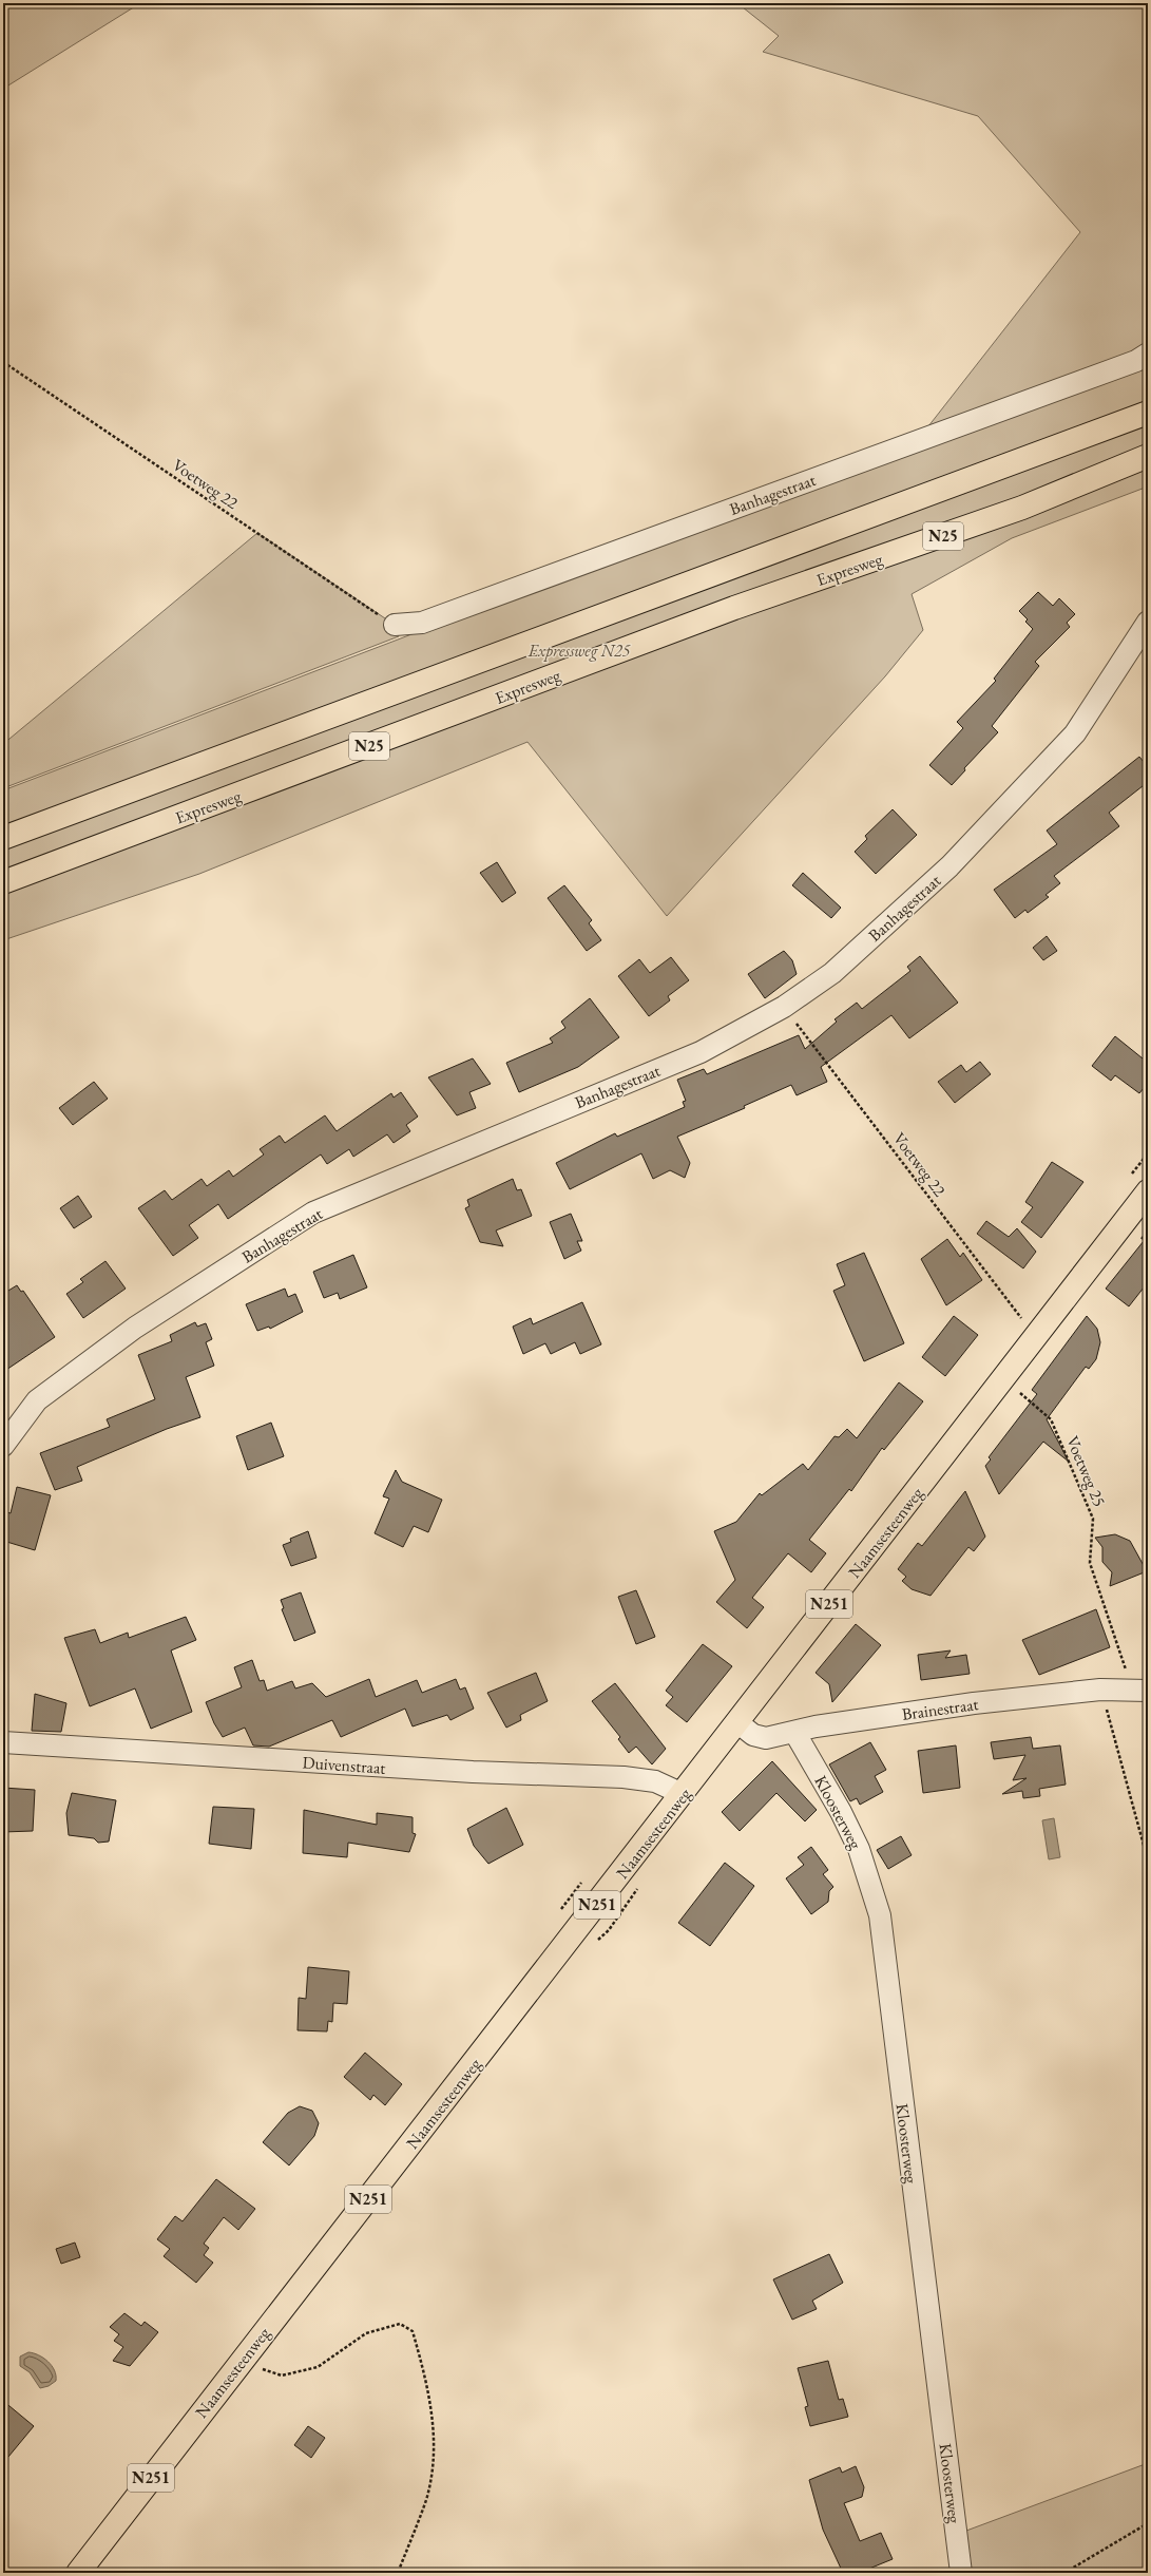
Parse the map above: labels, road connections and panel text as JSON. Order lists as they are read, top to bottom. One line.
{"streets":{"main road":["N25","Expresweg","Naamsesteenweg","N251"],"street":["Banhagestraat","Brainestraat","Duivenstraat","Kloosterweg"],"path":["Voetweg 22","Voetweg 25"]},"crossings":[["Voetweg 22","Banhagestraat"],["Voetweg 22","Naamsesteenweg"],["Voetweg 25","Naamsesteenweg"],["Voetweg 25","Brainestraat"],["Naamsesteenweg","Brainestraat"],["Naamsesteenweg","Duivenstraat"],["Brainestraat","Kloosterweg"]],"parks":["Expressweg N25"]}
